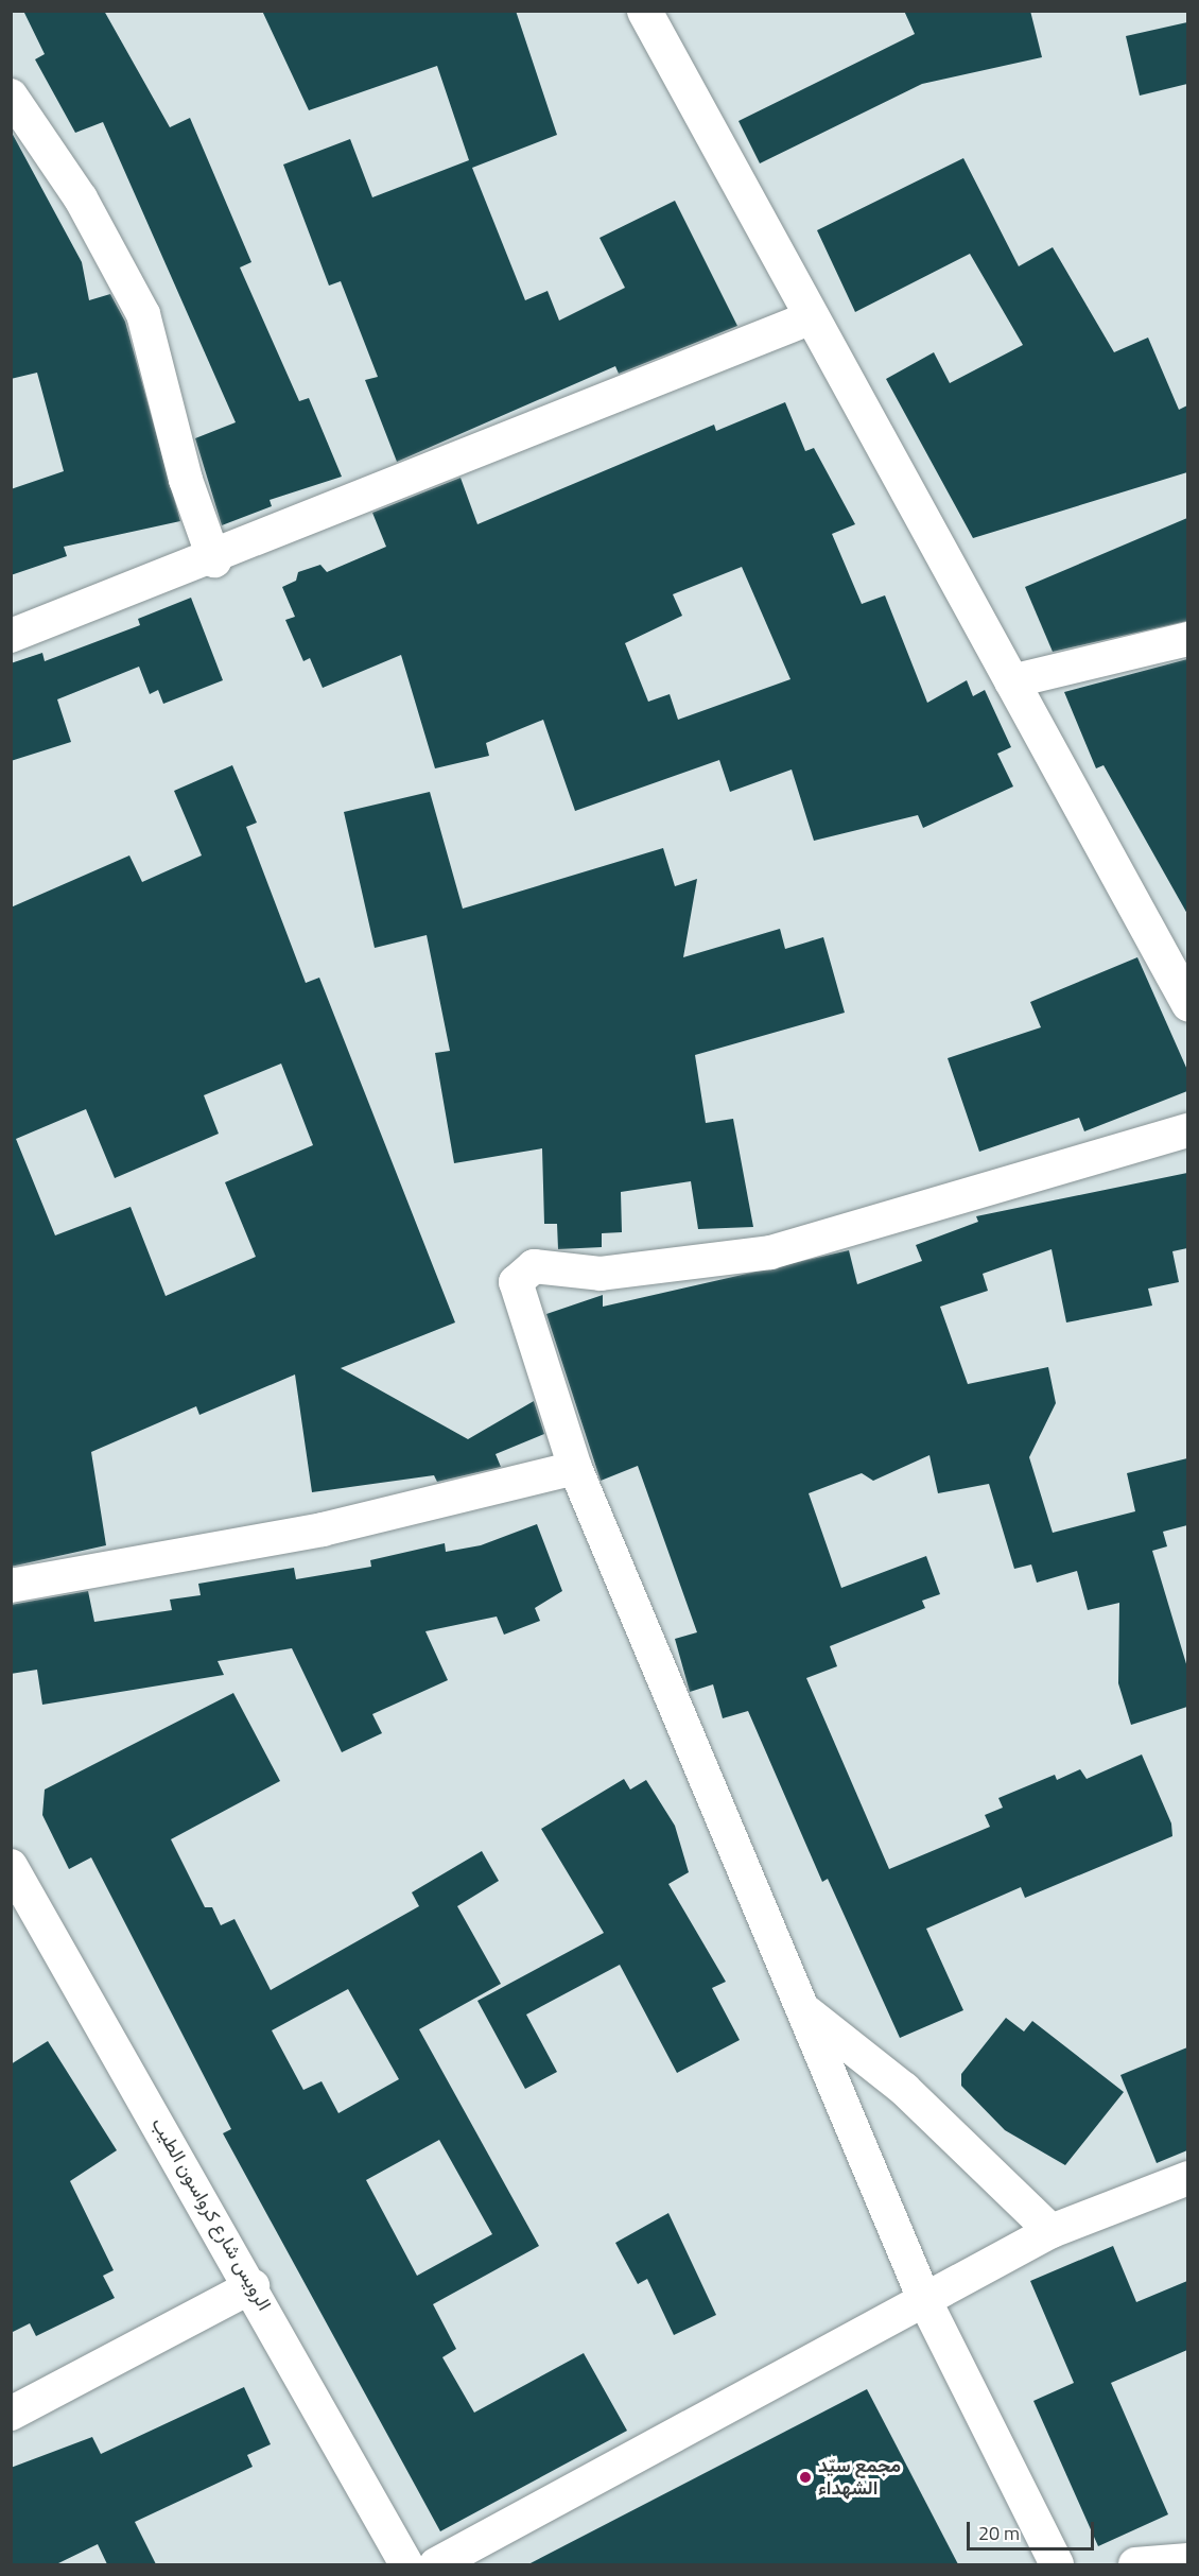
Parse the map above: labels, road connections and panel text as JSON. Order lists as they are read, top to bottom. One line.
{"streets":{"street":["الرويس شارع كرواسون الطيب"]},"places":["مجمع سيّد الشهداء"],"scale_bar":"20 m"}
